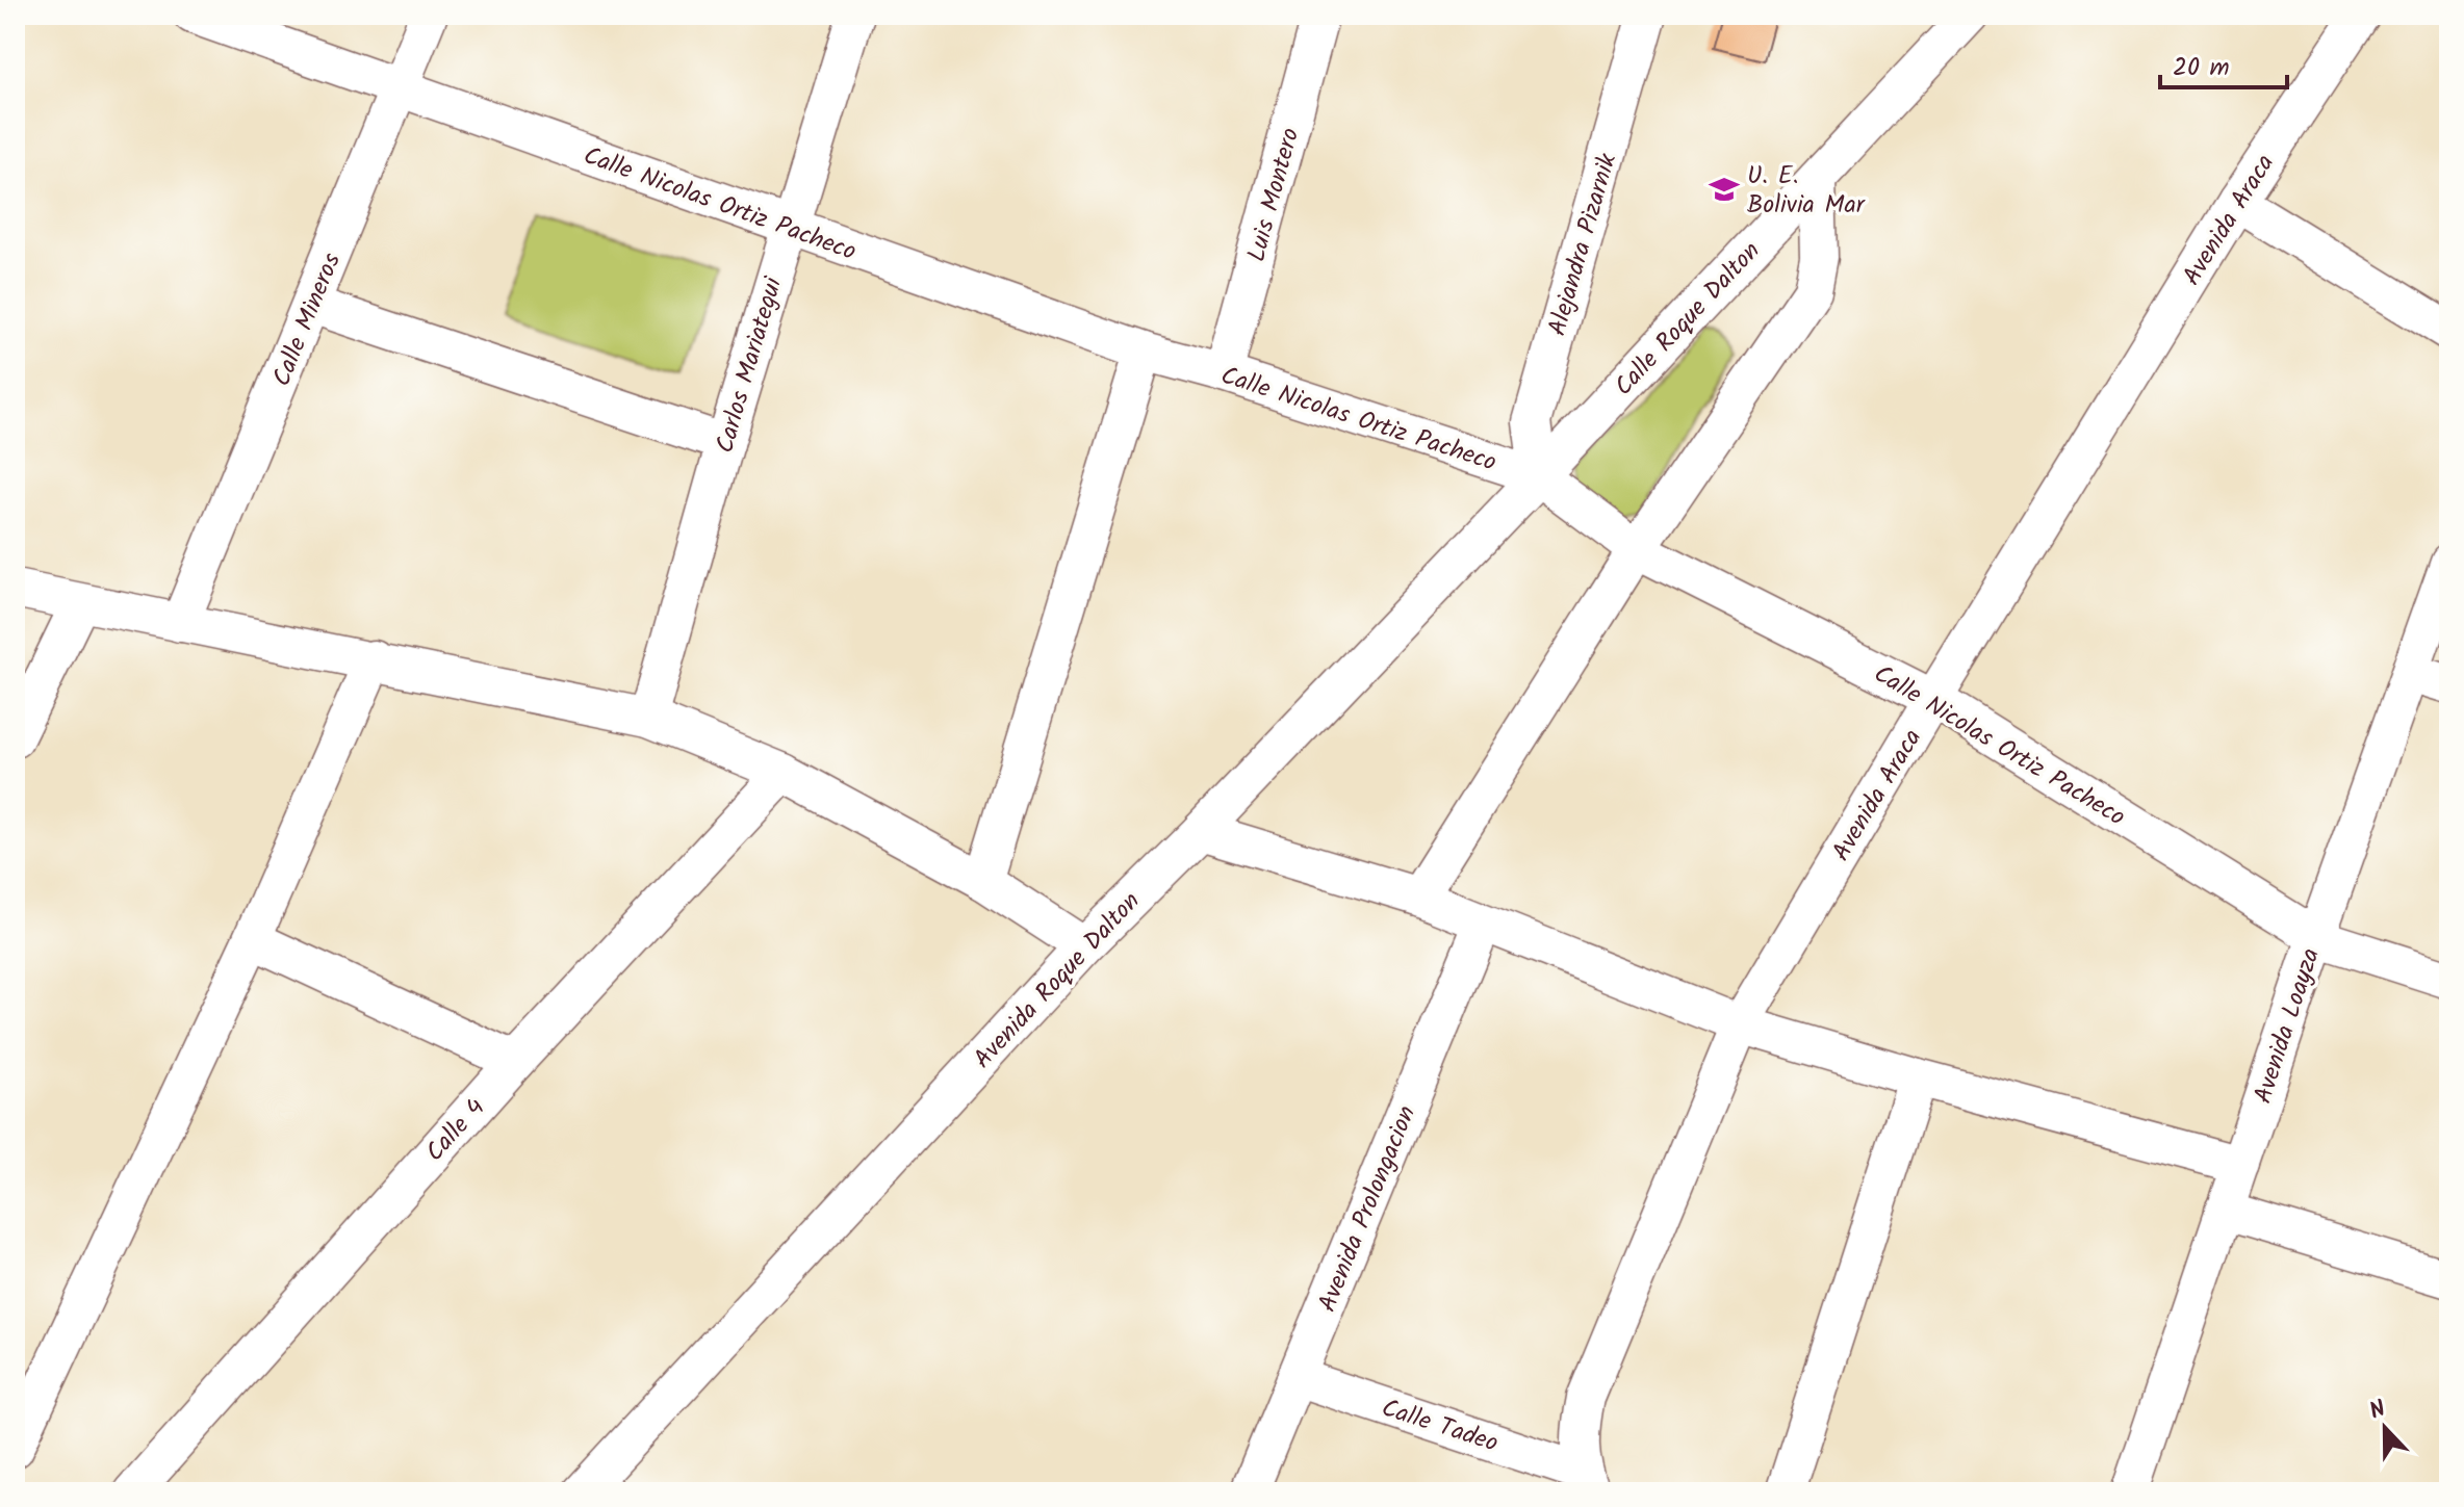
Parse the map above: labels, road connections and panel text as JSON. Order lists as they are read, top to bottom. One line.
{"streets":{"street":["Luis Montero","Calle Nicolas Ortiz Pacheco","Avenida Araca","Alejandra Pizarnik","Calle Roque Dalton","Calle Mineros","Carlos Mariategui","Avenida Roque Dalton","Avenida Loayza","Calle 4","Avenida Prolongacion","Calle Tadeo"]},"crossings":[["Luis Montero","Calle Nicolas Ortiz Pacheco"],["Calle Nicolas Ortiz Pacheco","Avenida Araca"],["Calle Nicolas Ortiz Pacheco","Alejandra Pizarnik"],["Calle Nicolas Ortiz Pacheco","Calle Roque Dalton"],["Calle Nicolas Ortiz Pacheco","Calle Mineros"],["Calle Nicolas Ortiz Pacheco","Carlos Mariategui"],["Calle Nicolas Ortiz Pacheco","Avenida Roque Dalton"],["Calle Nicolas Ortiz Pacheco","Avenida Loayza"],["Avenida Araca","Calle Tadeo"],["Alejandra Pizarnik","Calle Roque Dalton"],["Alejandra Pizarnik","Avenida Roque Dalton"],["Calle Roque Dalton","Avenida Roque Dalton"],["Avenida Prolongacion","Calle Tadeo"]],"places":{"school or university":["U. E. Bolivia Mar"]},"scale_bar":"20 m","north":"top"}
